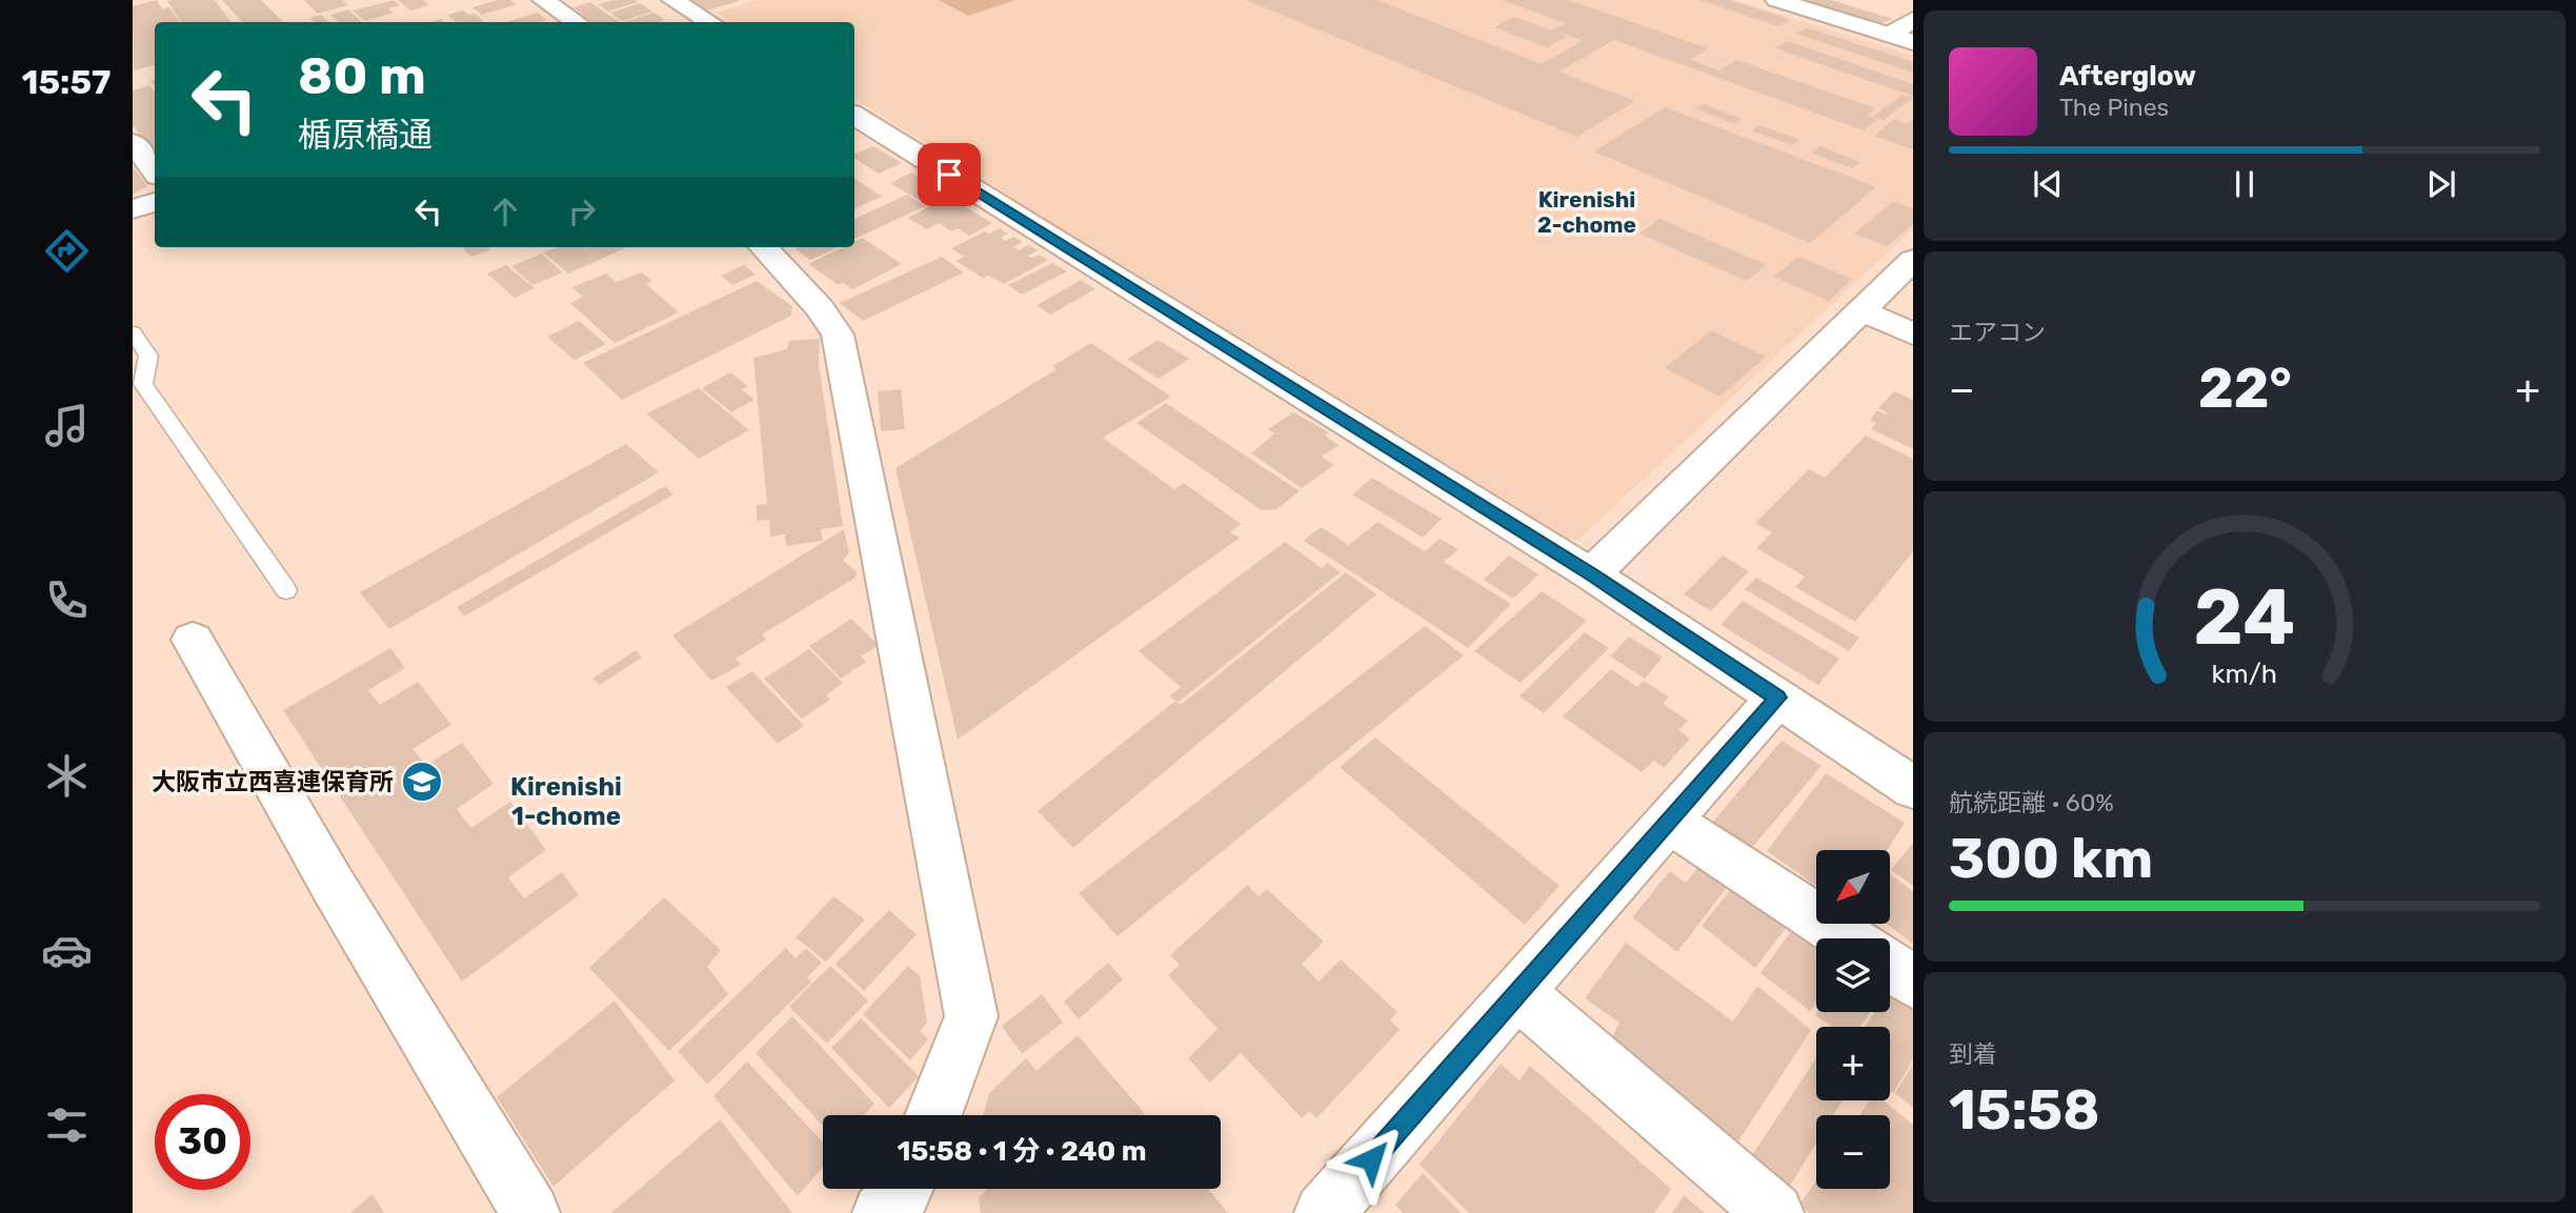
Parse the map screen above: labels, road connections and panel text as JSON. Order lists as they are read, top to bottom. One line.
{"districts":["Kirenishi 2-chome","Kirenishi 1-chome"],"places":{"school or university":["大阪市立西喜連保育所"]},"north":"bottom left","page":{"tabs":"15:57","turn":["80 m","楯原橋通"],"song":["Afterglow","The Pines"],"tile":["エアコン",["航続距離 · 60%","300 km"],["到着","15:58"]],"heat":["−","22°","+"],"map_buttons":["+","−"],"limit":"30","trip":"15:58 · 1 分 · 240 m","gauge":["24","km/h"]}}
